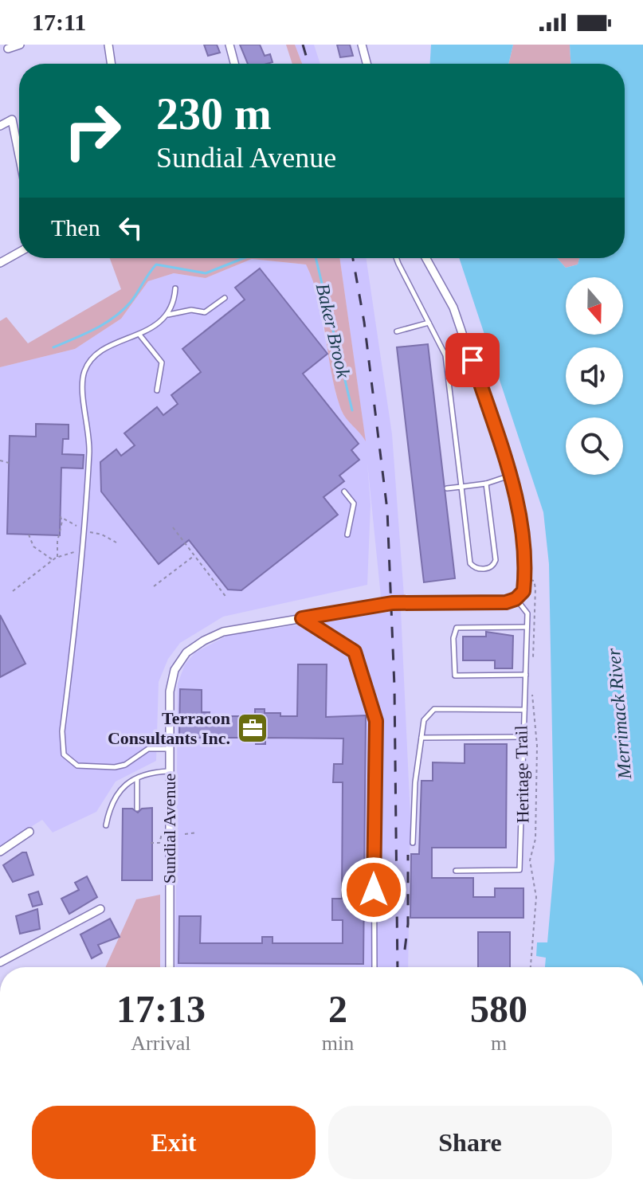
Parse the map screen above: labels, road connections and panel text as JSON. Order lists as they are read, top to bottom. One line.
{"streets":{"street":["Sundial Avenue"],"path":["Heritage Trail"]},"water":["Baker Brook","Merrimack River"],"places":{"office":["Terracon Consultants Inc."]},"north":"bottom","page":{"status":"17:11","turn":["230 m","Sundial Avenue"],"then":"Then","eta":["17:13","Arrival","2","min","580","m"],"buttons":["Exit","Share"]}}
